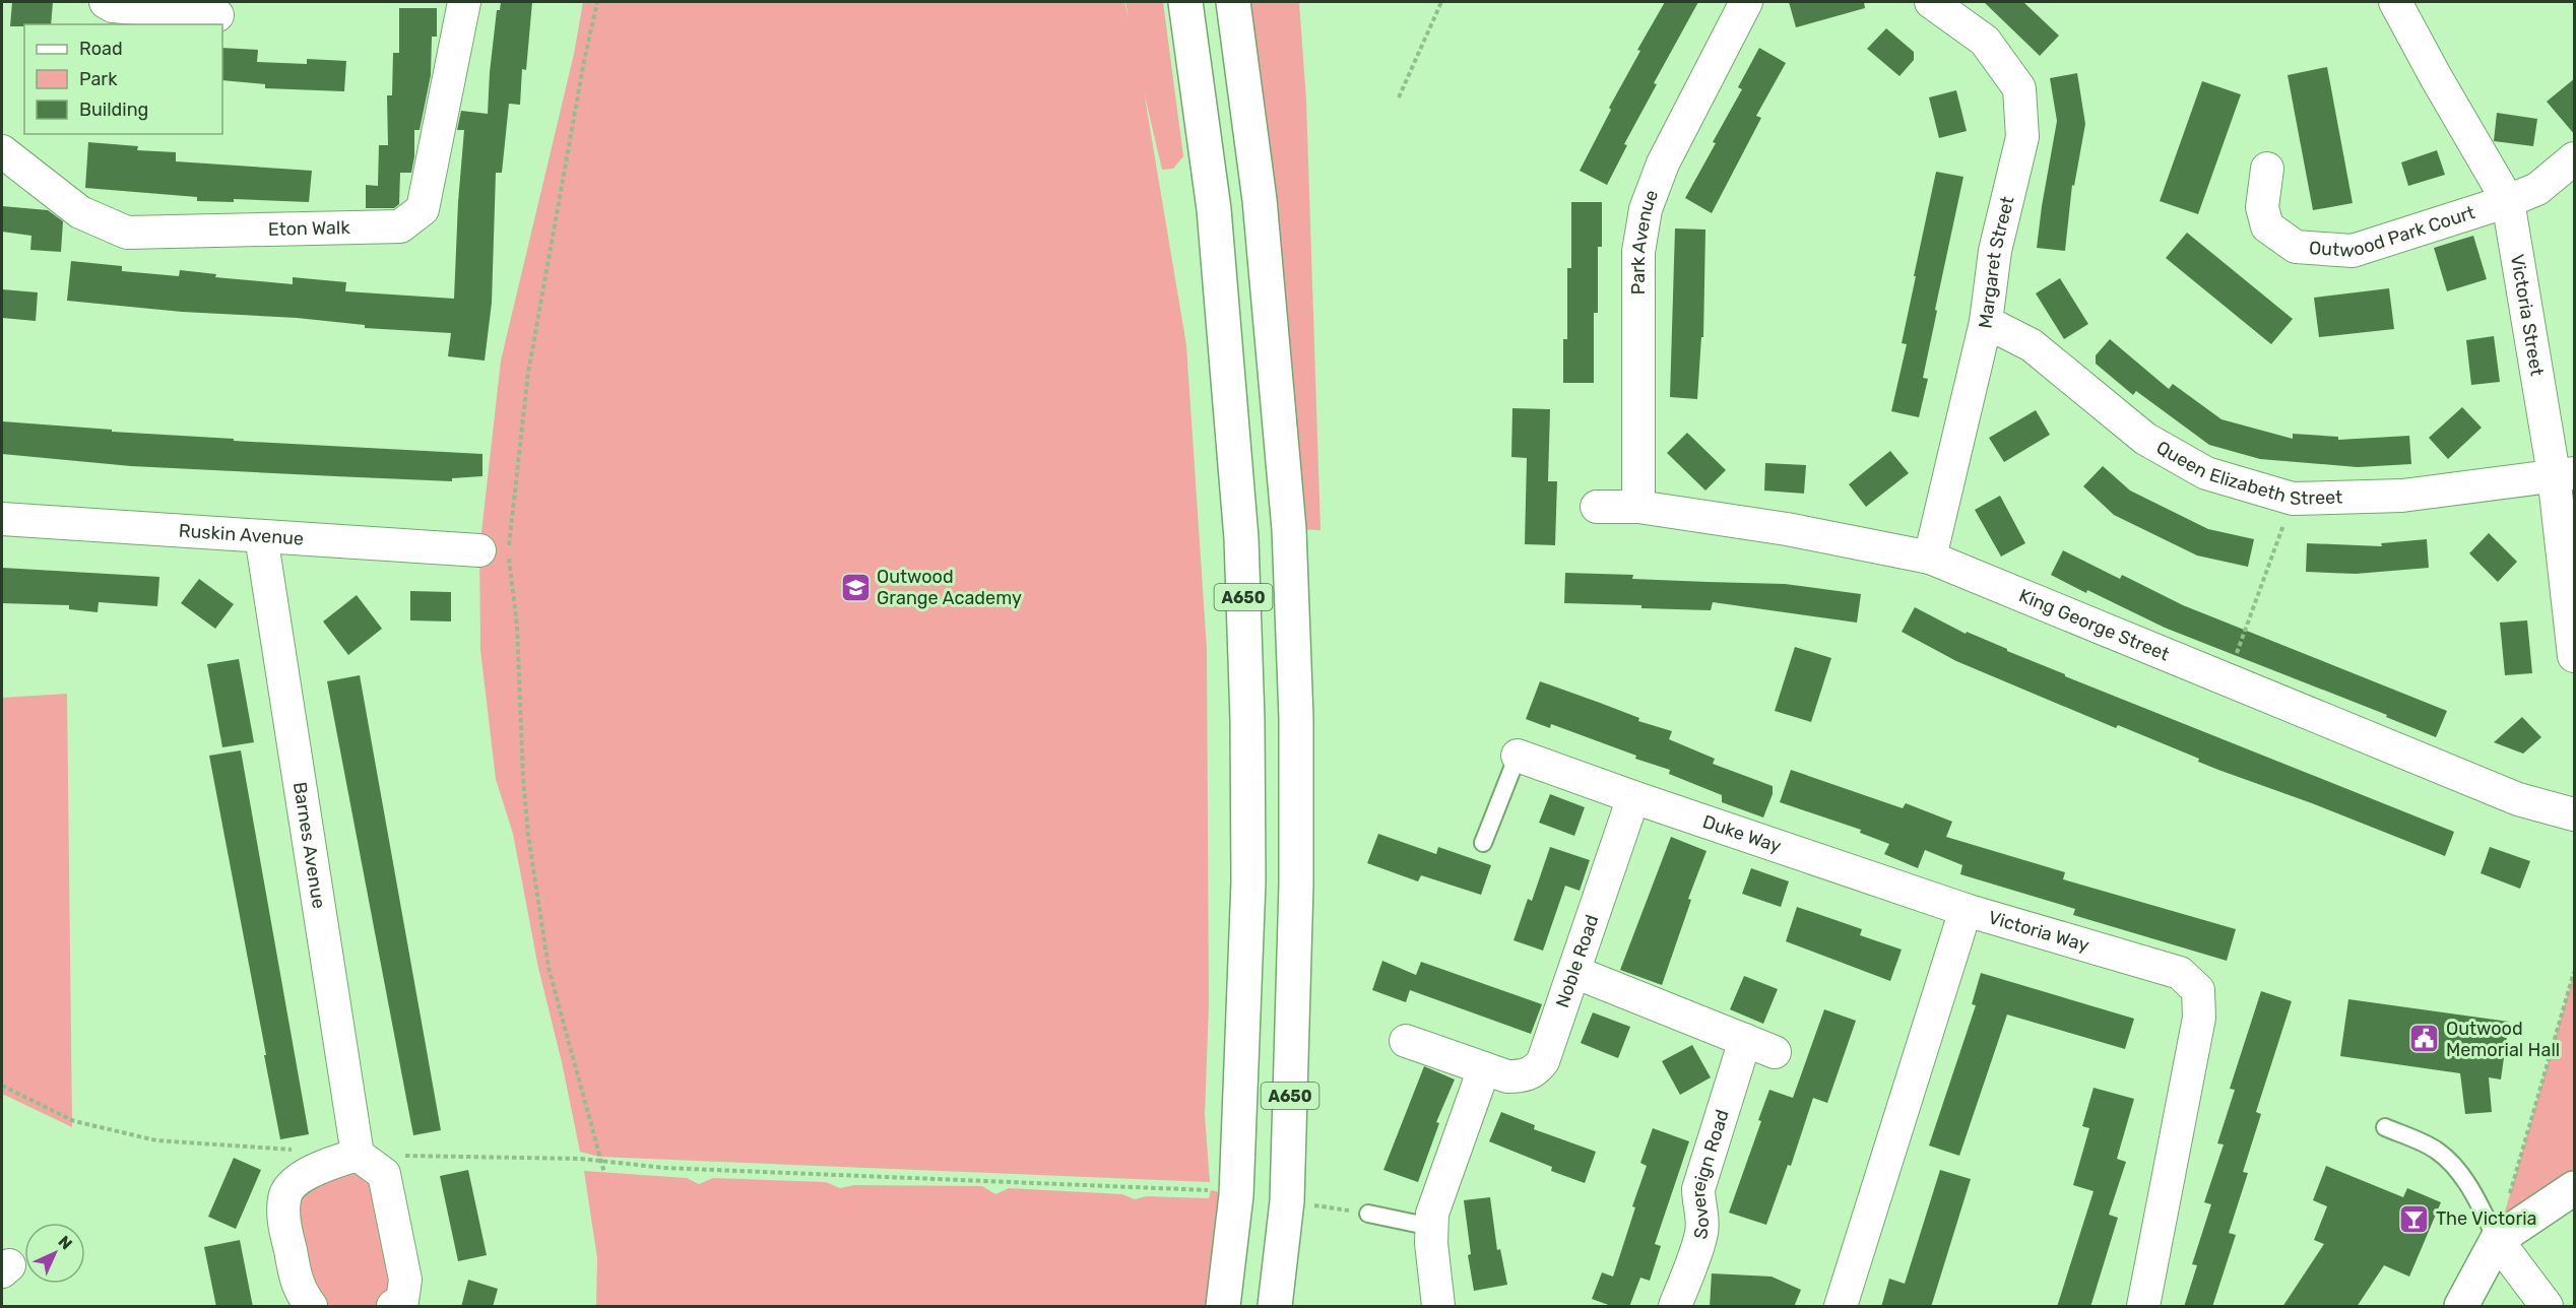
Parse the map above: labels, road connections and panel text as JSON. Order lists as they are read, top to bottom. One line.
{"streets":{"main road":["A650"],"street":["Outwood Park Court","Eton Walk","Park Avenue","Margaret Street","Victoria Street","Queen Elizabeth Street","Ruskin Avenue","King George Street","Duke Way","Barnes Avenue","Victoria Way","Noble Road","Sovereign Road"]},"crossings":[["Outwood Park Court","Victoria Street"],["Park Avenue","King George Street"],["Margaret Street","Queen Elizabeth Street"],["Margaret Street","King George Street"],["Victoria Street","Queen Elizabeth Street"],["Ruskin Avenue","Barnes Avenue"],["Duke Way","Victoria Way"],["Duke Way","Noble Road"]],"places":{"school or university":["Outwood Grange Academy"],"public building":["Outwood Memorial Hall"],"bar":["The Victoria"]},"legend":["Road","Park","Building"],"north":"top right"}
